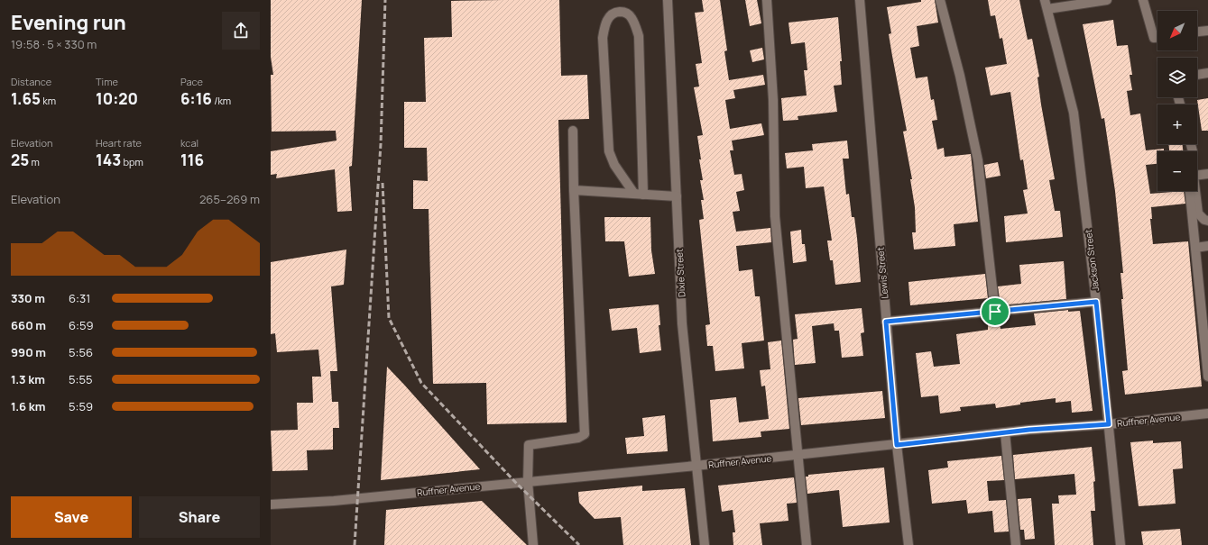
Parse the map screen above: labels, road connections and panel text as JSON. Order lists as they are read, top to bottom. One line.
{"streets":{"street":["Jackson Street","Dixie Street","Lewis Street","Ruffner Avenue"]},"crossings":[["Jackson Street","Ruffner Avenue"],["Dixie Street","Ruffner Avenue"],["Lewis Street","Ruffner Avenue"]],"north":"bottom left","page":{"heading":["Evening run","19:58 · 5 × 330 m"],"map_buttons":["+","−"],"stats":[["Distance","1.65 km"],["Time","10:20"],["Pace","6:16 /km"],["Elevation","25 m"],["Heart rate","143 bpm"],["kcal","116"]],"chart":["Elevation","265–269 m"],"list":[{"name":"330 m","note":"6:31"},{"name":"660 m","note":"6:59"},{"name":"990 m","note":"5:56"},{"name":"1.3 km","note":"5:55"},{"name":"1.6 km","note":"5:59"}],"buttons":["Save","Share"]}}
